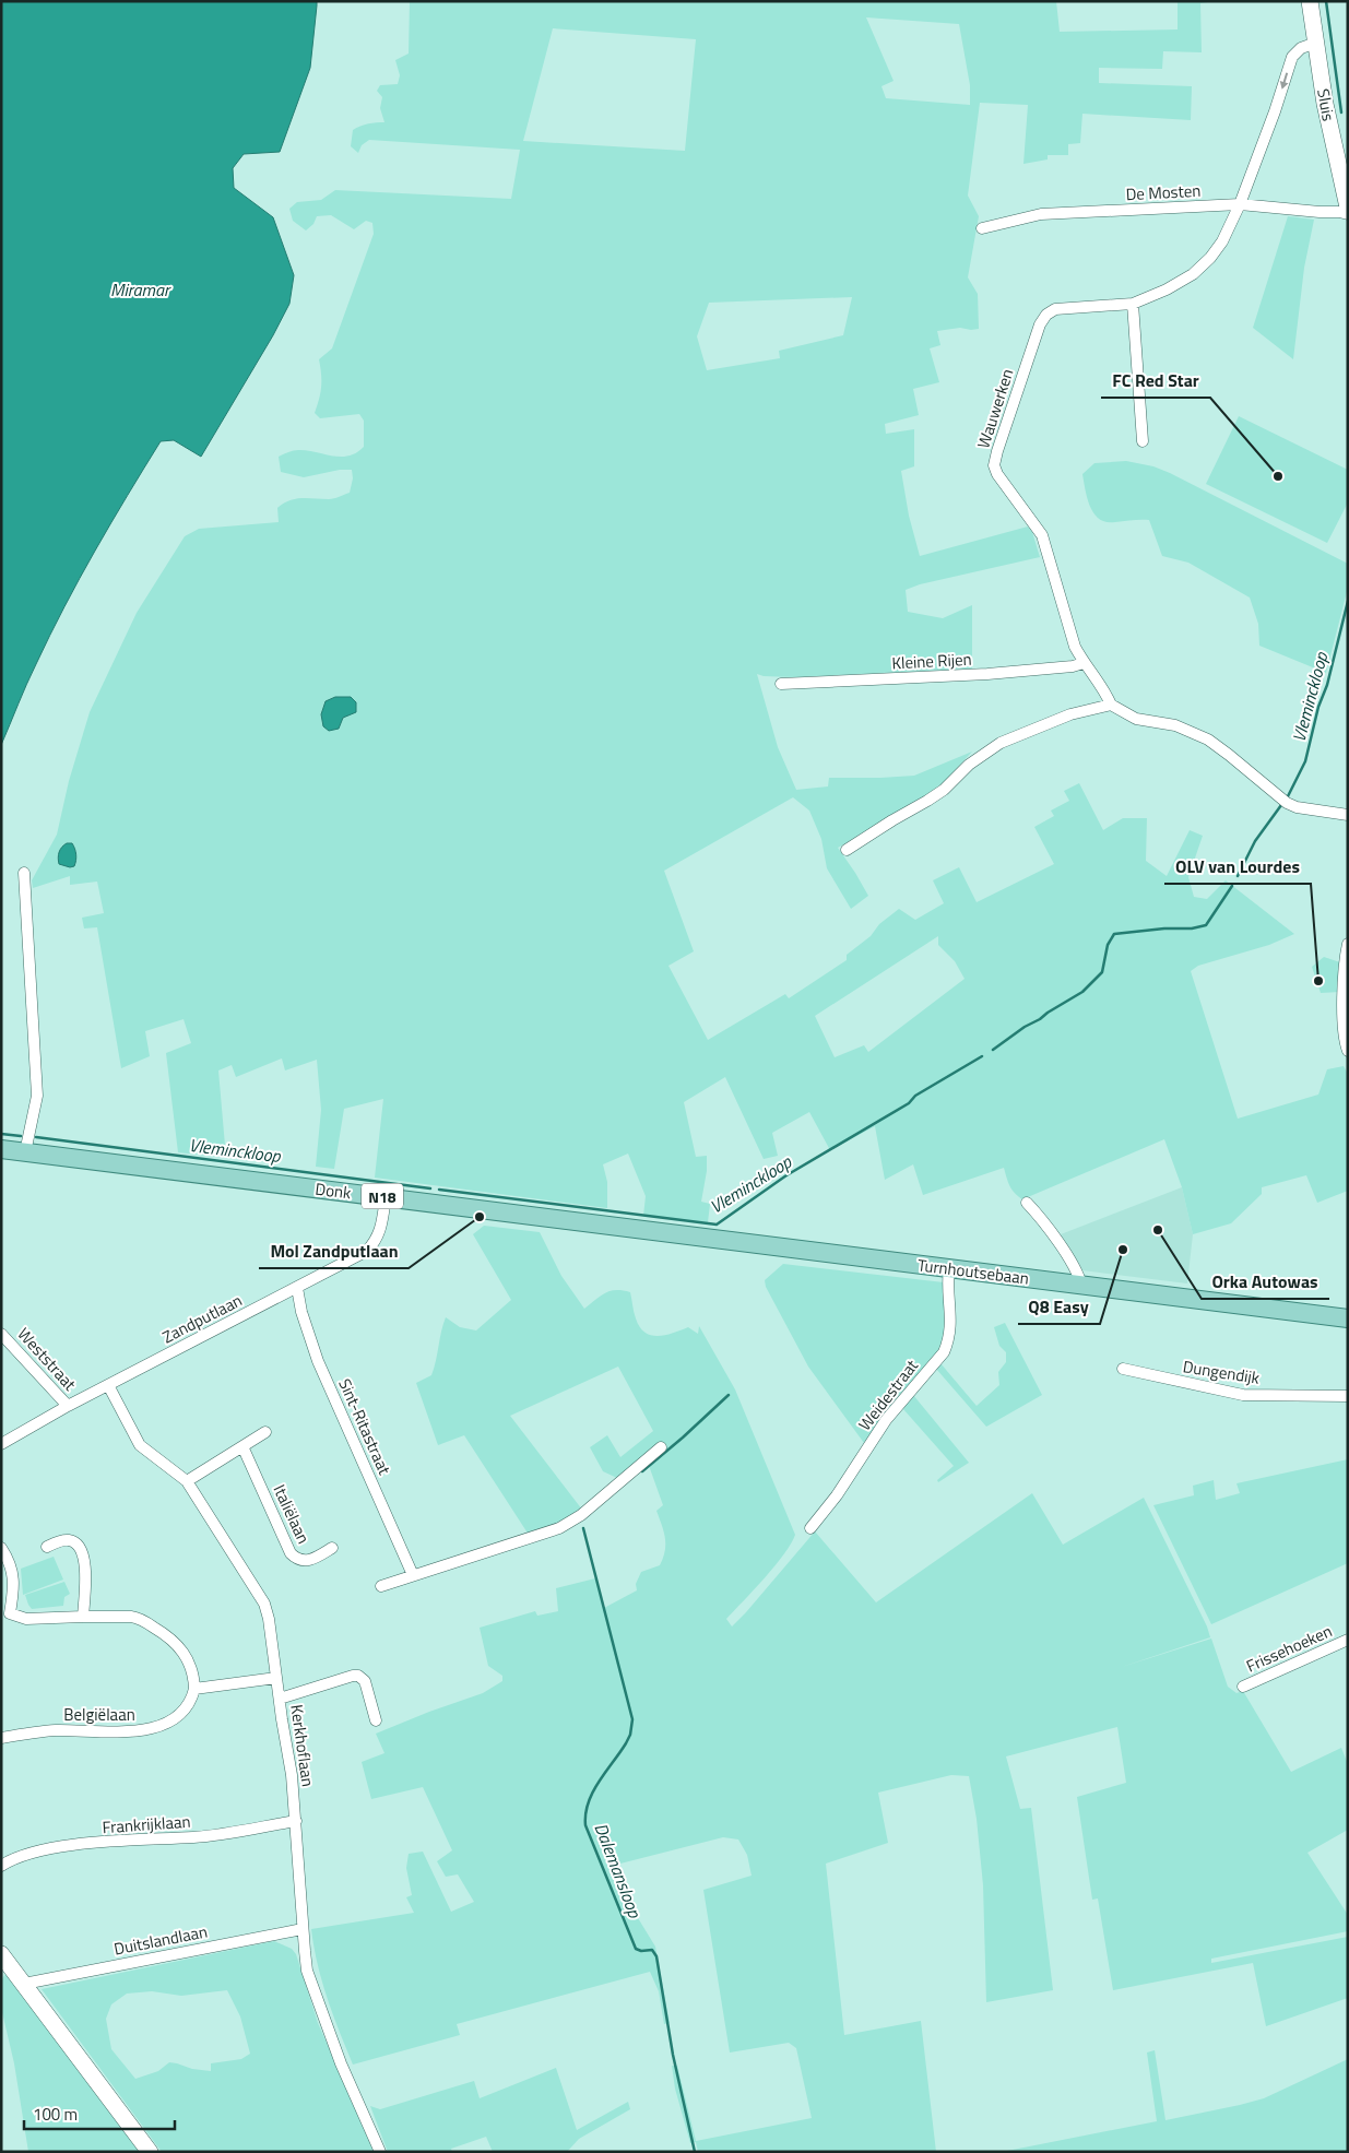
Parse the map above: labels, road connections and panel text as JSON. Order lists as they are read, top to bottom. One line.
{"streets":{"main road":["Donk","N18","Turnhoutsebaan"],"street":["Sluis","De Mosten","Wauwerken","Kleine Rijen","Zandputlaan","Weststraat","Dungendijk","Weidestraat","Sint-Ritastraat","Italiëlaan","Frissehoeken","Belgiëlaan","Kerkhoflaan","Frankrijklaan","Duitslandlaan"]},"crossings":[["Sluis","Wauwerken"],["De Mosten","Wauwerken"],["Wauwerken","Kleine Rijen"],["Donk","Turnhoutsebaan"],["Donk","Zandputlaan"],["Turnhoutsebaan","Weidestraat"],["Zandputlaan","Weststraat"],["Zandputlaan","Sint-Ritastraat"],["Zandputlaan","Kerkhoflaan"],["Kerkhoflaan","Frankrijklaan"],["Kerkhoflaan","Duitslandlaan"]],"water":["Miramar","Vleminckloop","Dalemansloop"],"places":["FC Red Star","OLV van Lourdes","Mol Zandputlaan","Orka Autowas","Q8 Easy"],"scale_bar":"100 m"}
